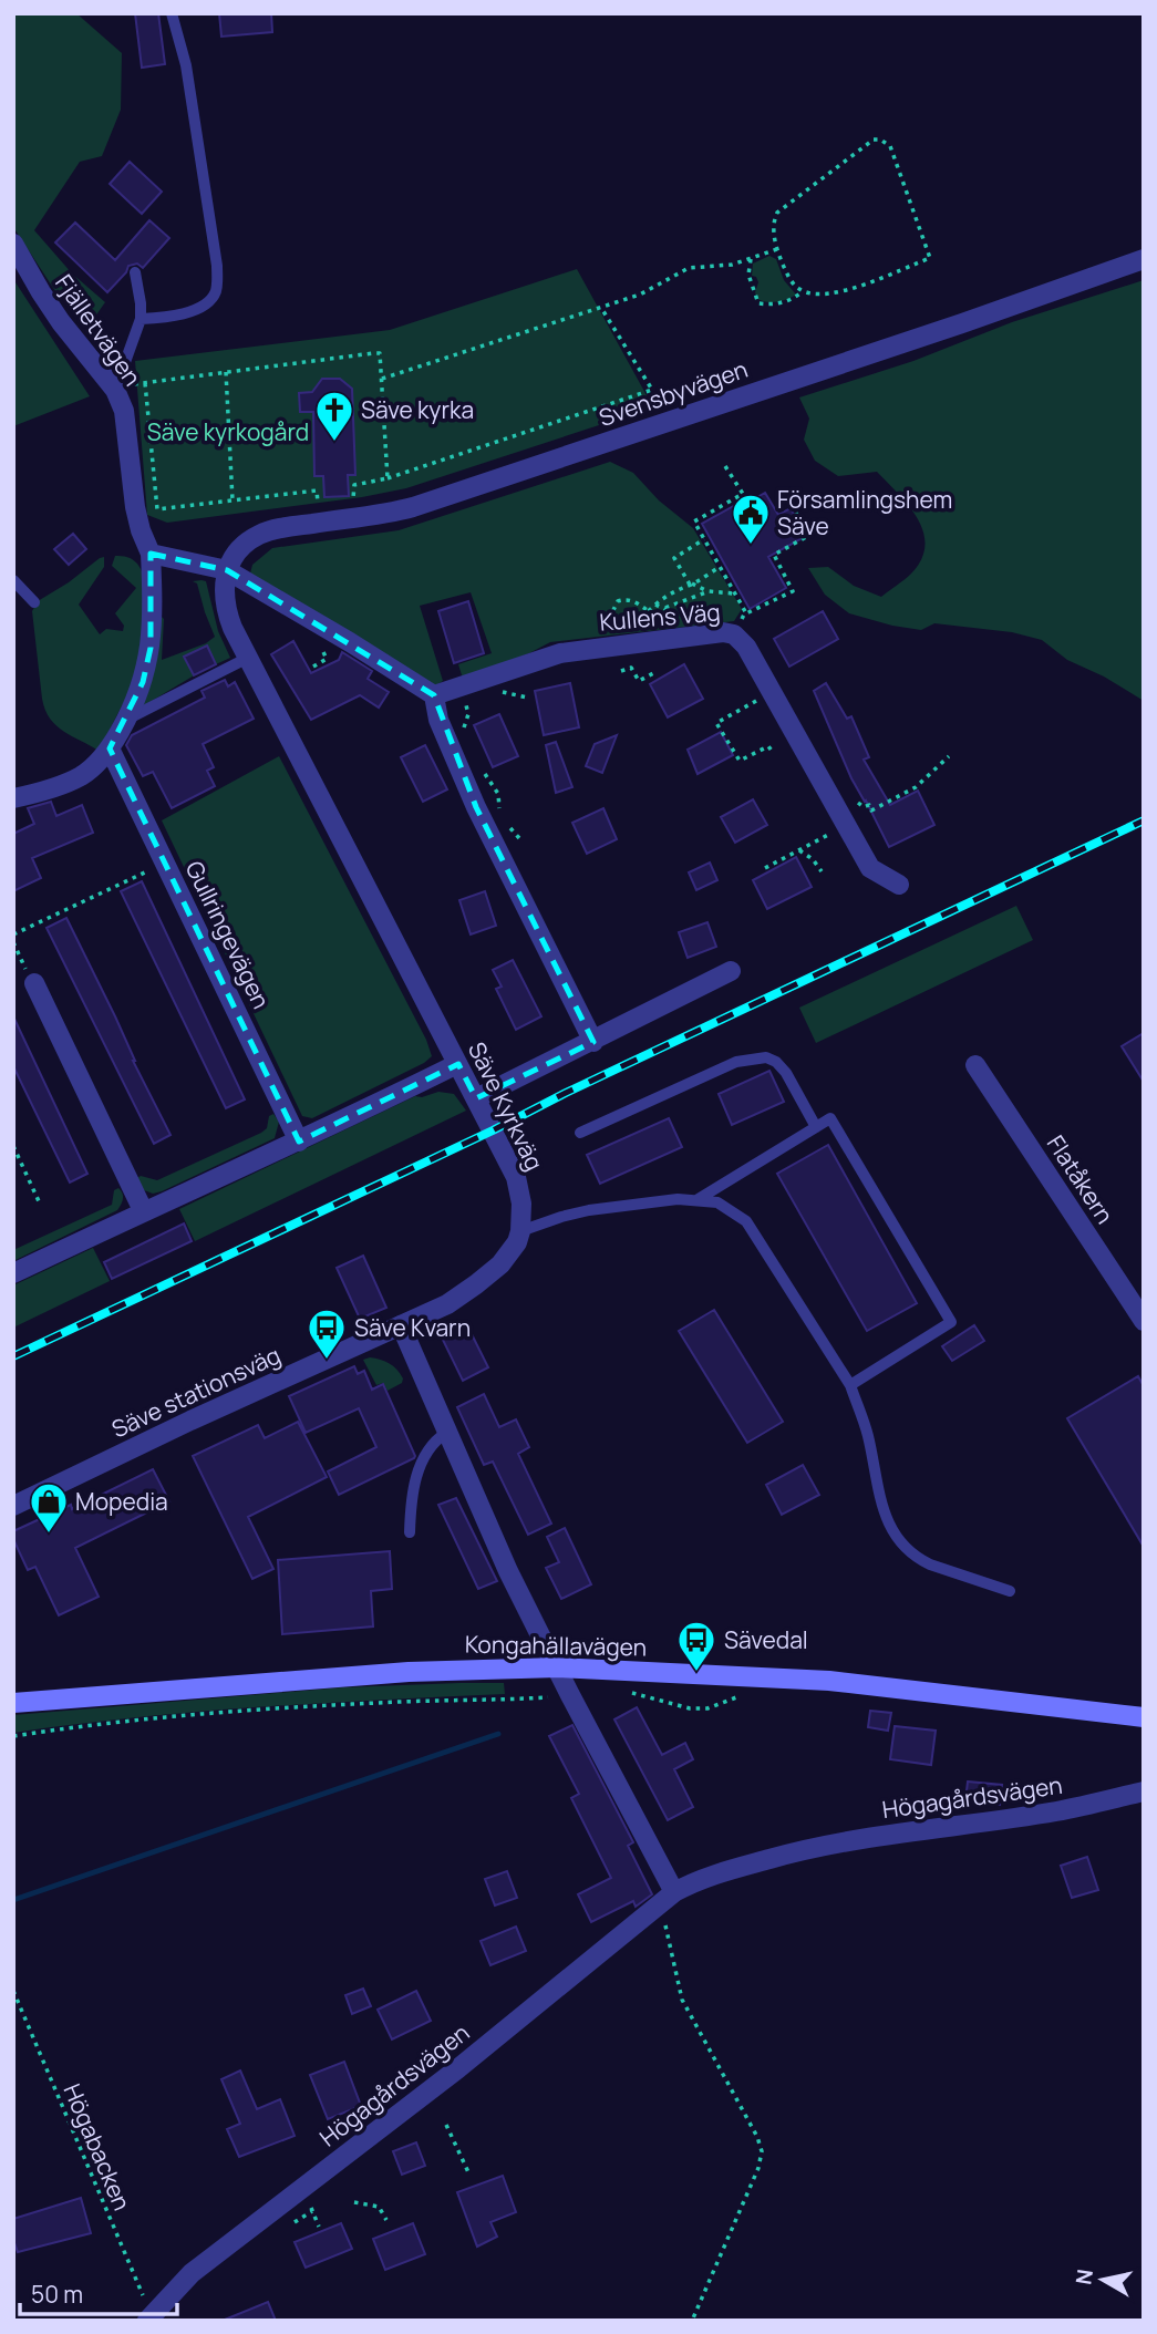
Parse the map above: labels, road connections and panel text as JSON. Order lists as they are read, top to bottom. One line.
{"streets":{"main road":["Kongahällavägen"],"street":["Fjälletvägen","Svensbyvägen","Kullens Väg","Gullringevägen","Säve Kyrkväg","Flatåkern","Säve stationsväg","Högagårdsvägen"],"path":["Högabacken"]},"crossings":[["Fjälletvägen","Gullringevägen"],["Svensbyvägen","Säve Kyrkväg"],["Högagårdsvägen","Högabacken"]],"parks":["Säve kyrkogård"],"places":{"church":["Säve kyrka"],"public building":["Församlingshem Säve"],"bus stop":["Säve Kvarn","Sävedal"],"shop":["Mopedia"]},"scale_bar":"50 m","north":"left"}
